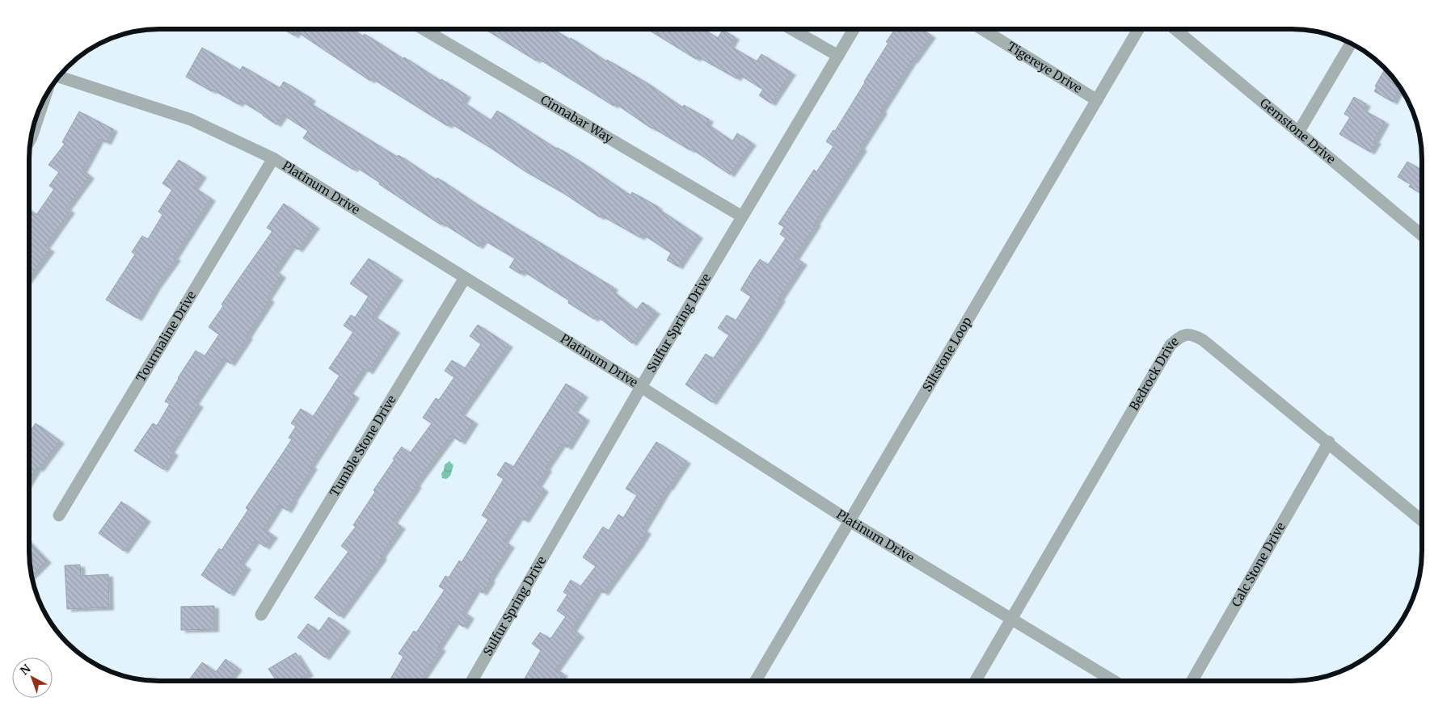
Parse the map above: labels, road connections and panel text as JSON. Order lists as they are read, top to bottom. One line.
{"streets":{"street":["Tigereye Drive","Cinnabar Way","Gemstone Drive","Platinum Drive","Sulfur Spring Drive","Tourmaline Drive","Siltstone Loop","Bedrock Drive","Tumble Stone Drive","Calc Stone Drive"]},"crossings":[["Tigereye Drive","Siltstone Loop"],["Cinnabar Way","Sulfur Spring Drive"],["Platinum Drive","Sulfur Spring Drive"],["Platinum Drive","Tourmaline Drive"],["Platinum Drive","Siltstone Loop"],["Platinum Drive","Bedrock Drive"],["Platinum Drive","Tumble Stone Drive"],["Bedrock Drive","Calc Stone Drive"]],"north":"top left"}
